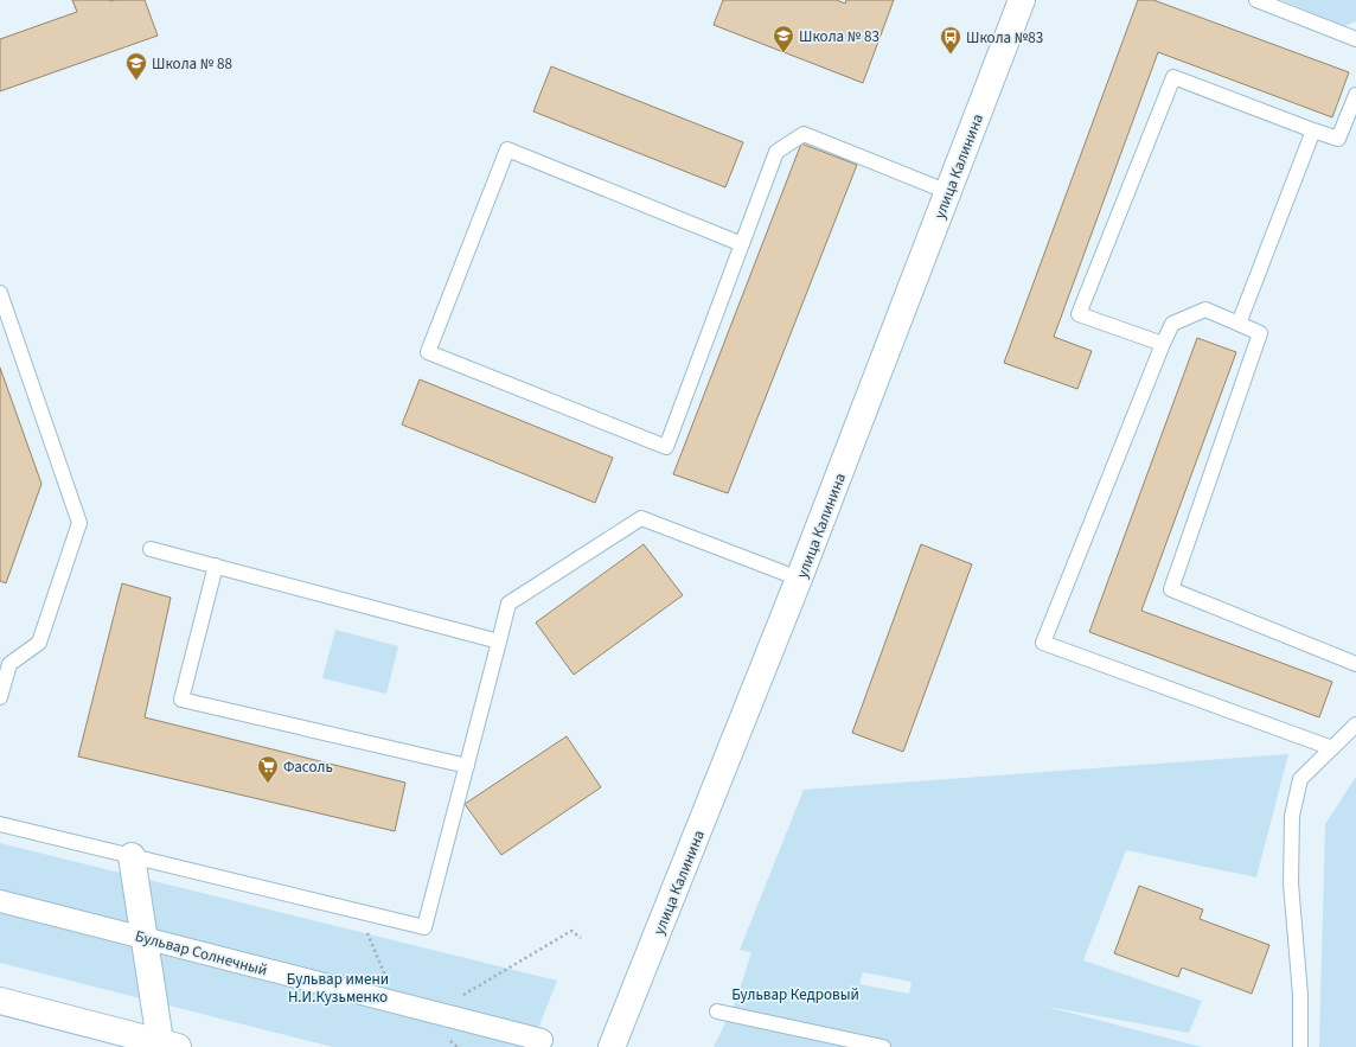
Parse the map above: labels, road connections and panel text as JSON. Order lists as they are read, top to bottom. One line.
{"streets":{"main road":["улица Калинина"],"street":["Бульвар Солнечный"]},"parks":["Бульвар имени Н.И.Кузьменко","Бульвар Кедровый"],"places":{"school or university":["Школа № 83","Школа № 88"],"bus stop":["Школа №83"],"supermarket":["Фасоль"]}}
